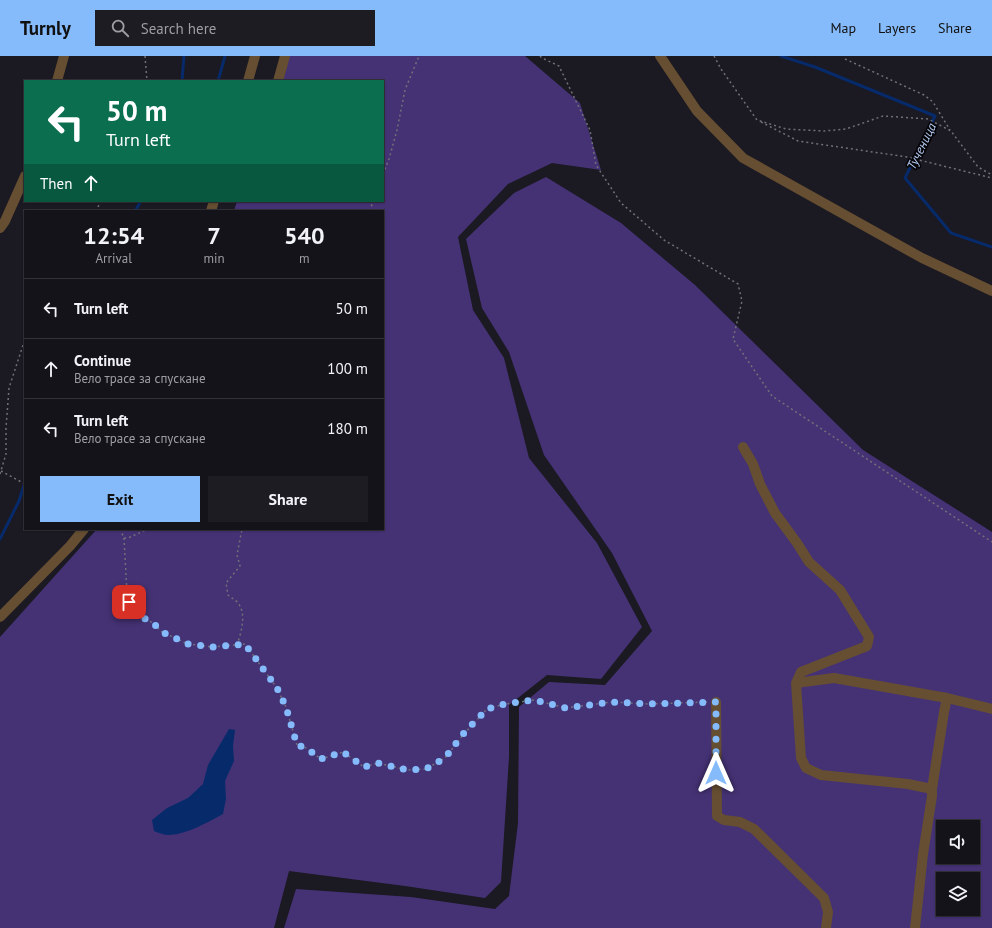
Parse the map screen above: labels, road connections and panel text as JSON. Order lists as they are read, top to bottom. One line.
{"water":["Тученица"],"page":{"header":"Turnly","search":"Search here","nav":["Map","Layers","Share"],"turn":["50 m","Turn left"],"then":"Then","eta":["12:54","Arrival","7","min","540","m"],"list":[{"name":"Turn left","value":"50 m"},{"name":"Continue","note":"Вело трасе за спускане","value":"100 m"},{"name":"Turn left","note":"Вело трасе за спускане","value":"180 m"}],"buttons":["Exit","Share"]}}
